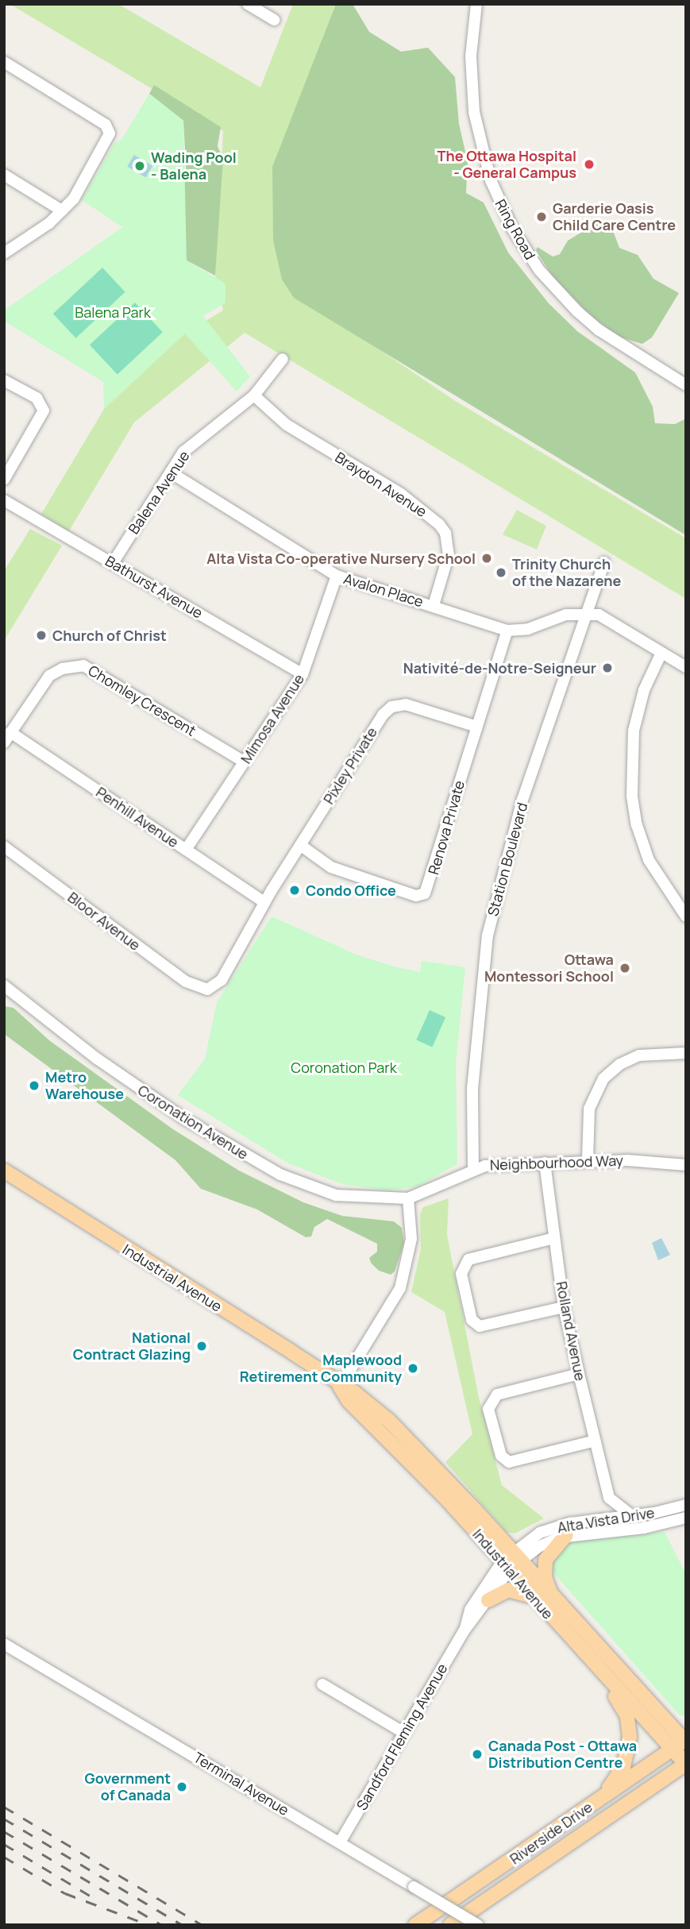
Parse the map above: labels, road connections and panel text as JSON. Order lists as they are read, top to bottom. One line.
{"streets":{"main road":["Industrial Avenue","Riverside Drive"],"street":["Ring Road","Braydon Avenue","Balena Avenue","Bathurst Avenue","Avalon Place","Chomley Crescent","Mimosa Avenue","Pixley Private","Penhill Avenue","Renova Private","Station Boulevard","Bloor Avenue","Coronation Avenue","Neighbourhood Way","Rolland Avenue","Alta Vista Drive","Sandford Fleming Avenue","Terminal Avenue"]},"crossings":[["Braydon Avenue","Balena Avenue"],["Braydon Avenue","Avalon Place"],["Balena Avenue","Bathurst Avenue"],["Balena Avenue","Avalon Place"],["Bathurst Avenue","Mimosa Avenue"],["Avalon Place","Mimosa Avenue"],["Avalon Place","Renova Private"],["Avalon Place","Station Boulevard"],["Chomley Crescent","Mimosa Avenue"],["Chomley Crescent","Penhill Avenue"],["Mimosa Avenue","Penhill Avenue"],["Pixley Private","Penhill Avenue"],["Pixley Private","Renova Private"],["Pixley Private","Bloor Avenue"],["Station Boulevard","Neighbourhood Way"],["Coronation Avenue","Neighbourhood Way"],["Neighbourhood Way","Rolland Avenue"],["Industrial Avenue","Alta Vista Drive"],["Industrial Avenue","Sandford Fleming Avenue"],["Industrial Avenue","Riverside Drive"],["Alta Vista Drive","Sandford Fleming Avenue"],["Sandford Fleming Avenue","Terminal Avenue"]],"parks":["Balena Park","Coronation Park"],"places":["The Ottawa Hospital - General Campus","Wading Pool - Balena","Garderie Oasis Child Care Centre","Alta Vista Co-operative Nursery School","Trinity Church of the Nazarene","Church of Christ","Nativité-de-Notre-Seigneur","Condo Office","Ottawa Montessori School","Metro Warehouse","National Contract Glazing","Maplewood Retirement Community","Canada Post - Ottawa Distribution Centre","Government of Canada"]}
